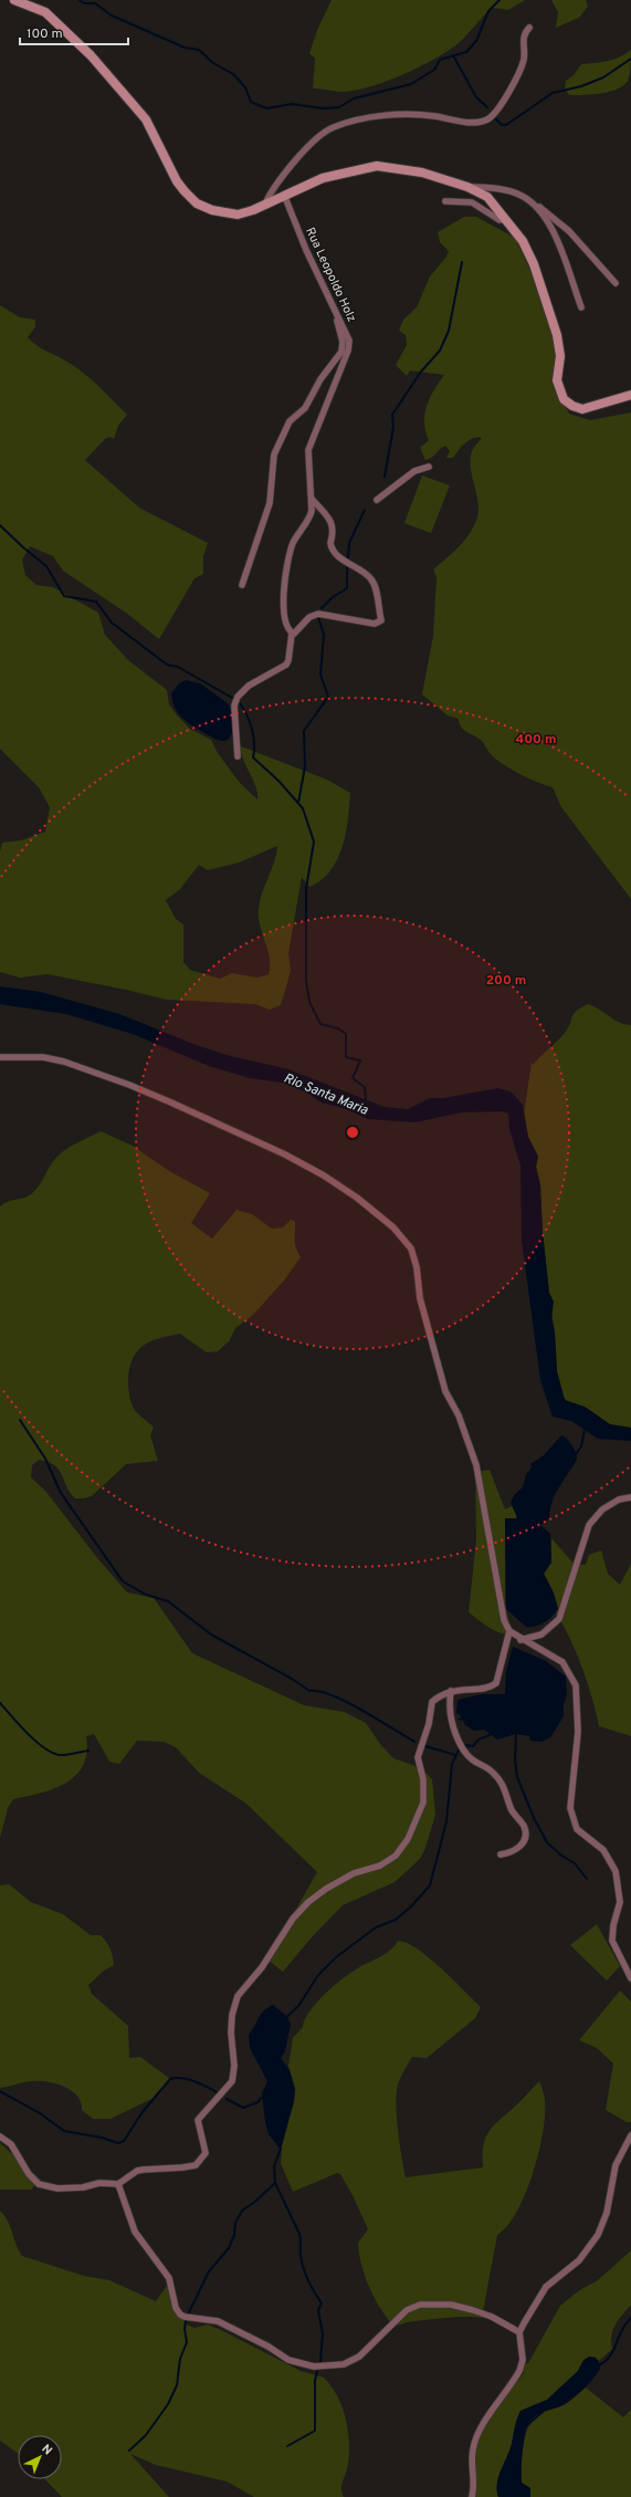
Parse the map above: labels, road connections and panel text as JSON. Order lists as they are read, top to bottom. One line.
{"streets":{"street":["Rua Leopoldo Holz"]},"water":["Rio Santa Maria"],"scale_bar":"100 m","north":"top right","rings":["400 m","200 m"]}
